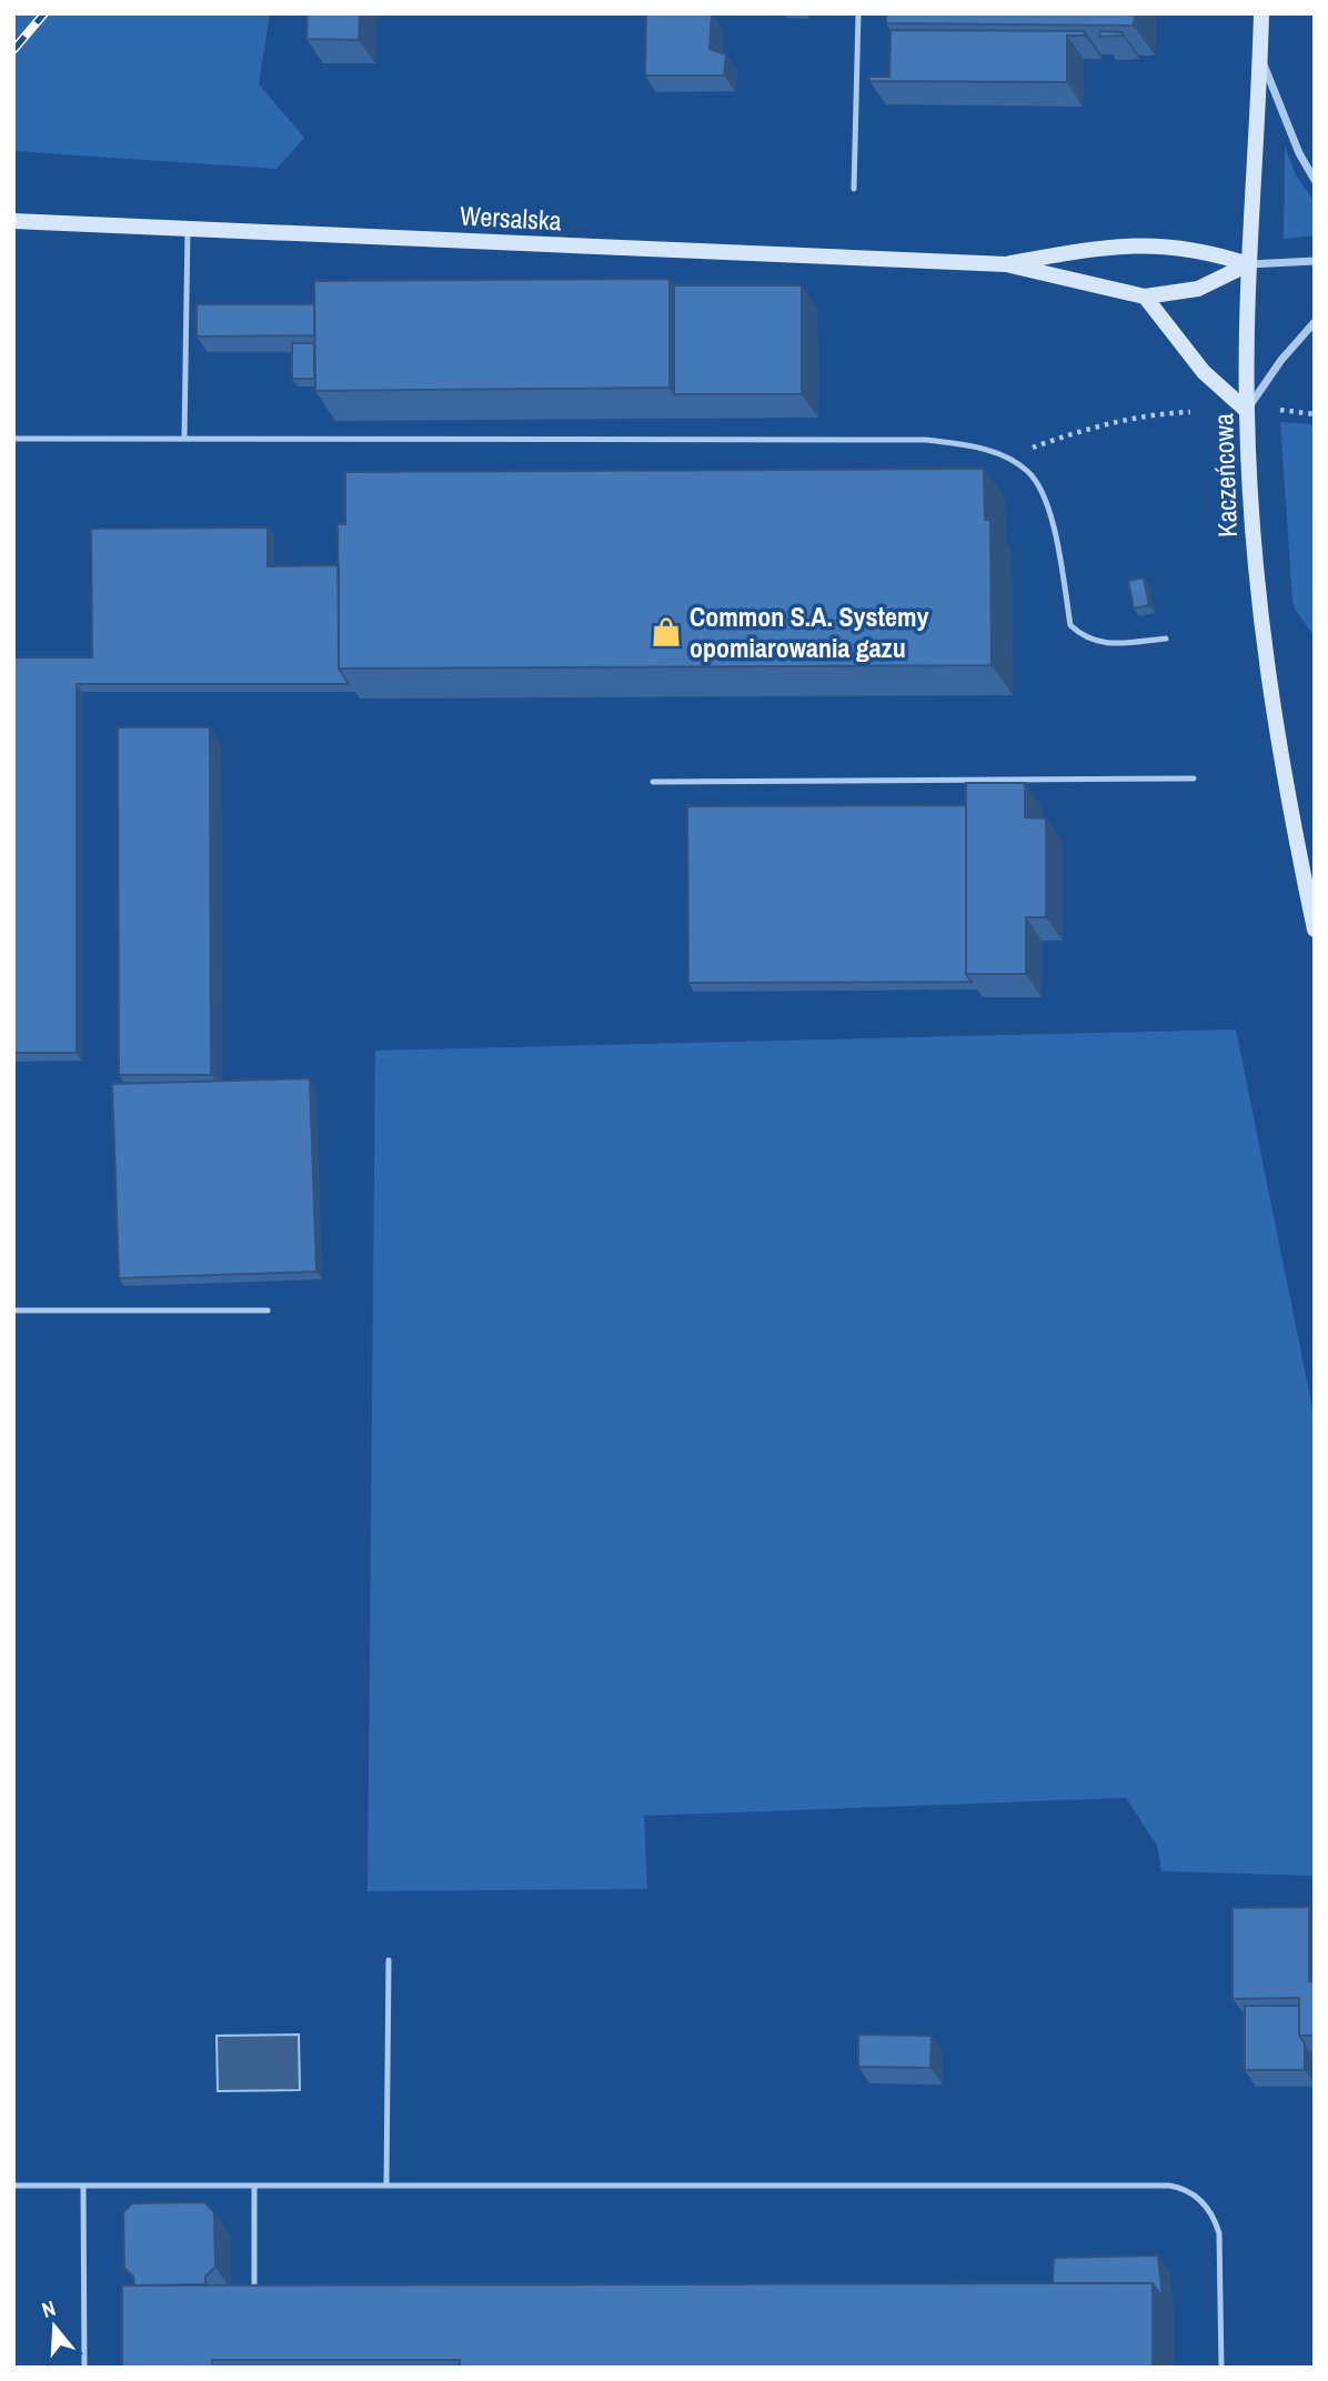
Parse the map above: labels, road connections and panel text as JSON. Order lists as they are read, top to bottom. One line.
{"streets":{"street":["Wersalska","Kaczeńcowa"]},"crossings":[["Wersalska","Kaczeńcowa"]],"places":{"shop":["Common S.A. Systemy opomiarowania gazu"]},"north":"top"}
